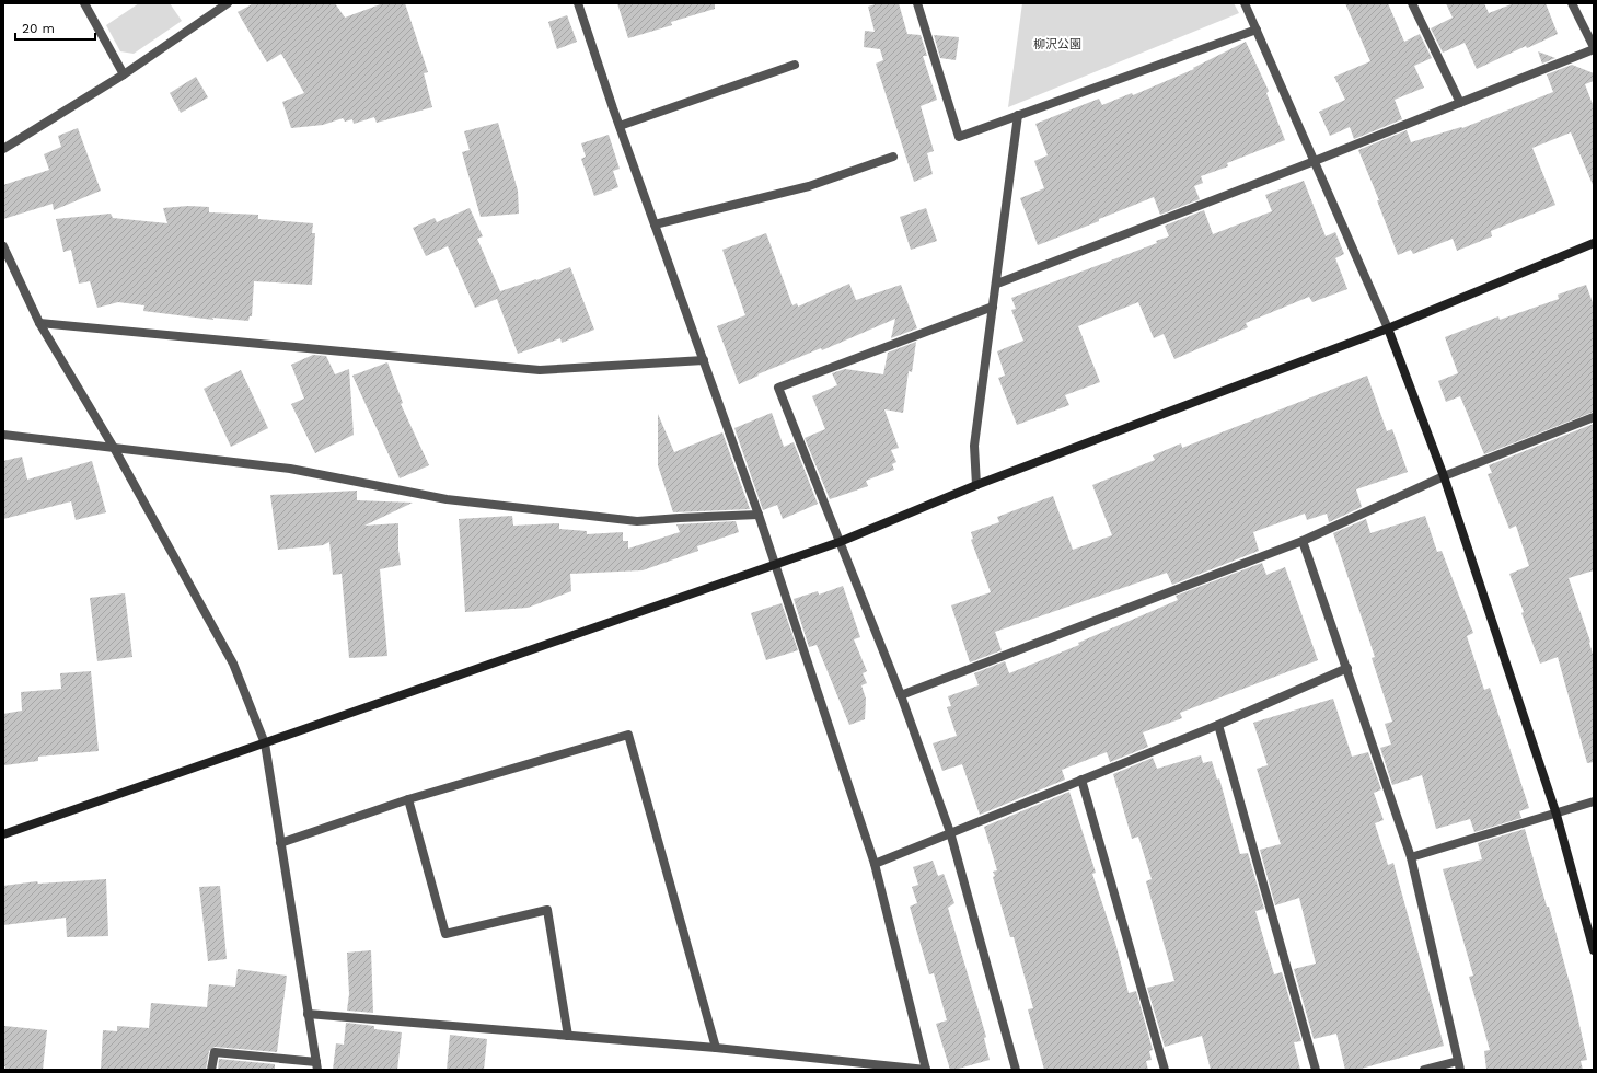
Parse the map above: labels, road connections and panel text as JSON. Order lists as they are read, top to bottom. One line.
{"parks":["柳沢公園"],"scale_bar":"20 m"}
